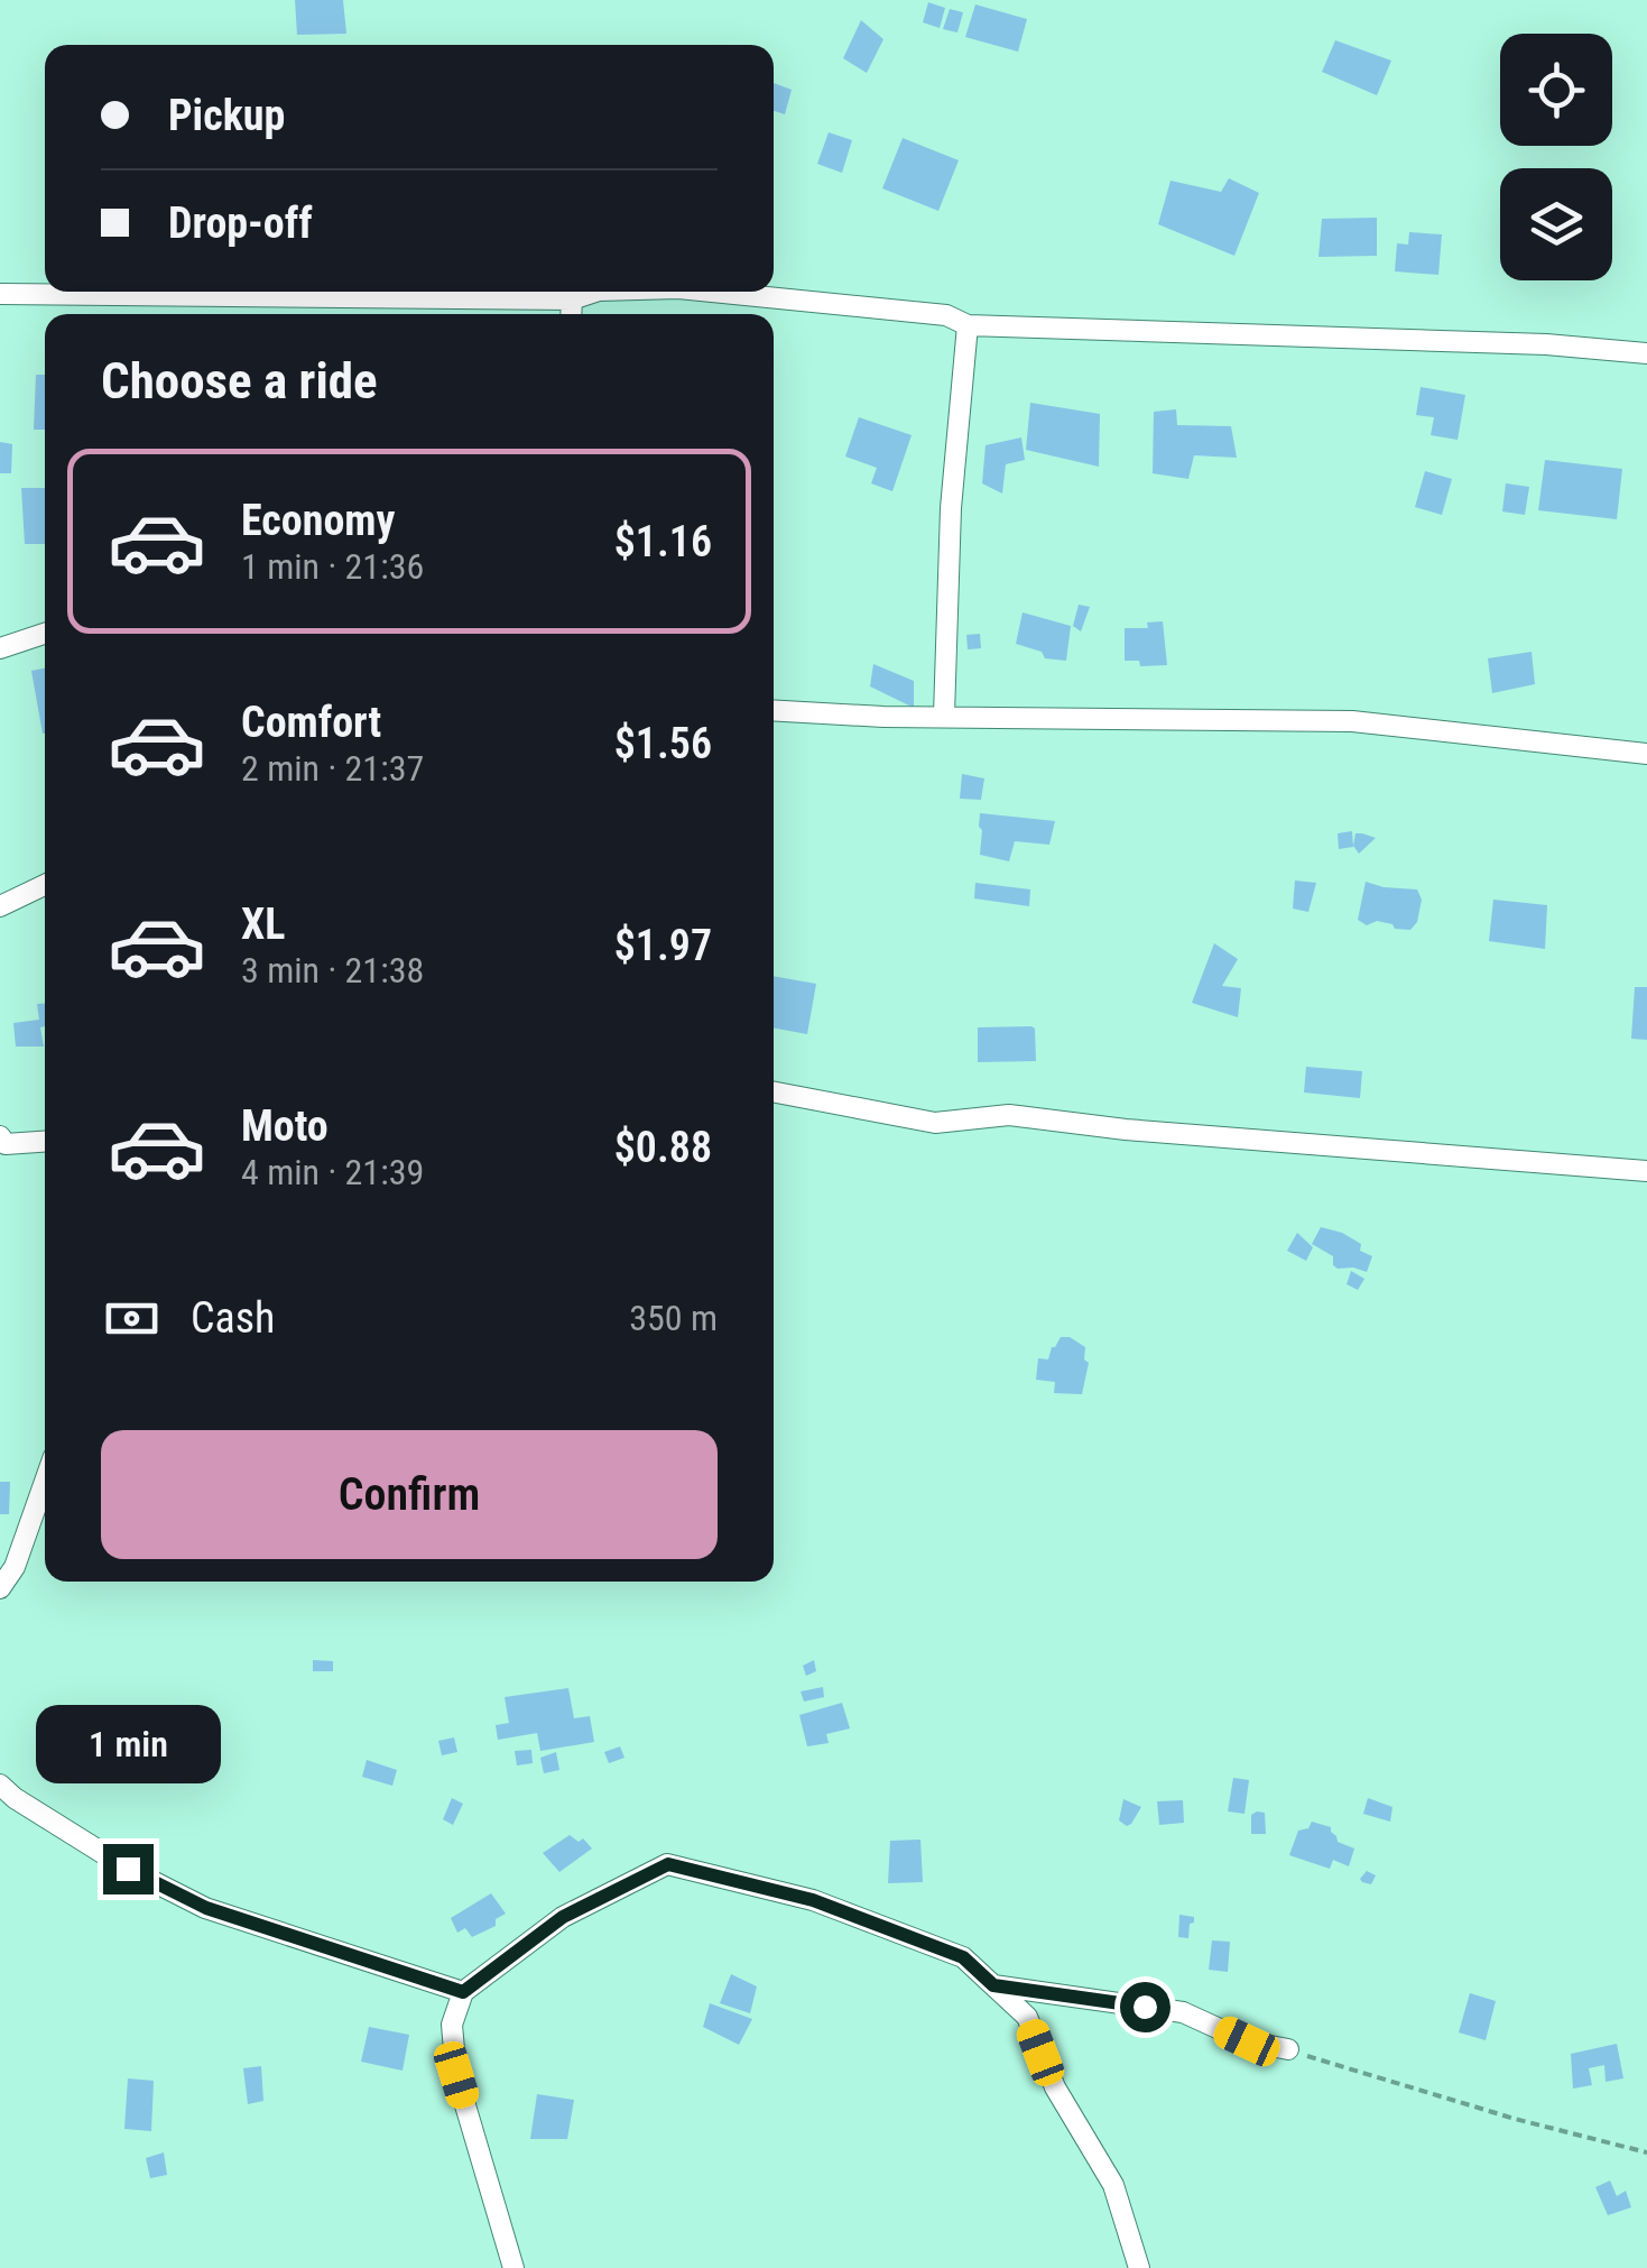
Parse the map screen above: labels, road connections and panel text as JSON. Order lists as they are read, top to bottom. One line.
{"page":{"banner":["Pickup","Drop-off"],"heading":"Choose a ride","list":[{"name":"Economy","note":"1 min · 21:36","value":"$1.16"},{"name":"Comfort","note":"2 min · 21:37","value":"$1.56"},{"name":"XL","note":"3 min · 21:38","value":"$1.97"},{"name":"Moto","note":"4 min · 21:39","value":"$0.88"}],"pay":["Cash","350 m"],"buttons":"Confirm","bubble":"1 min"}}
